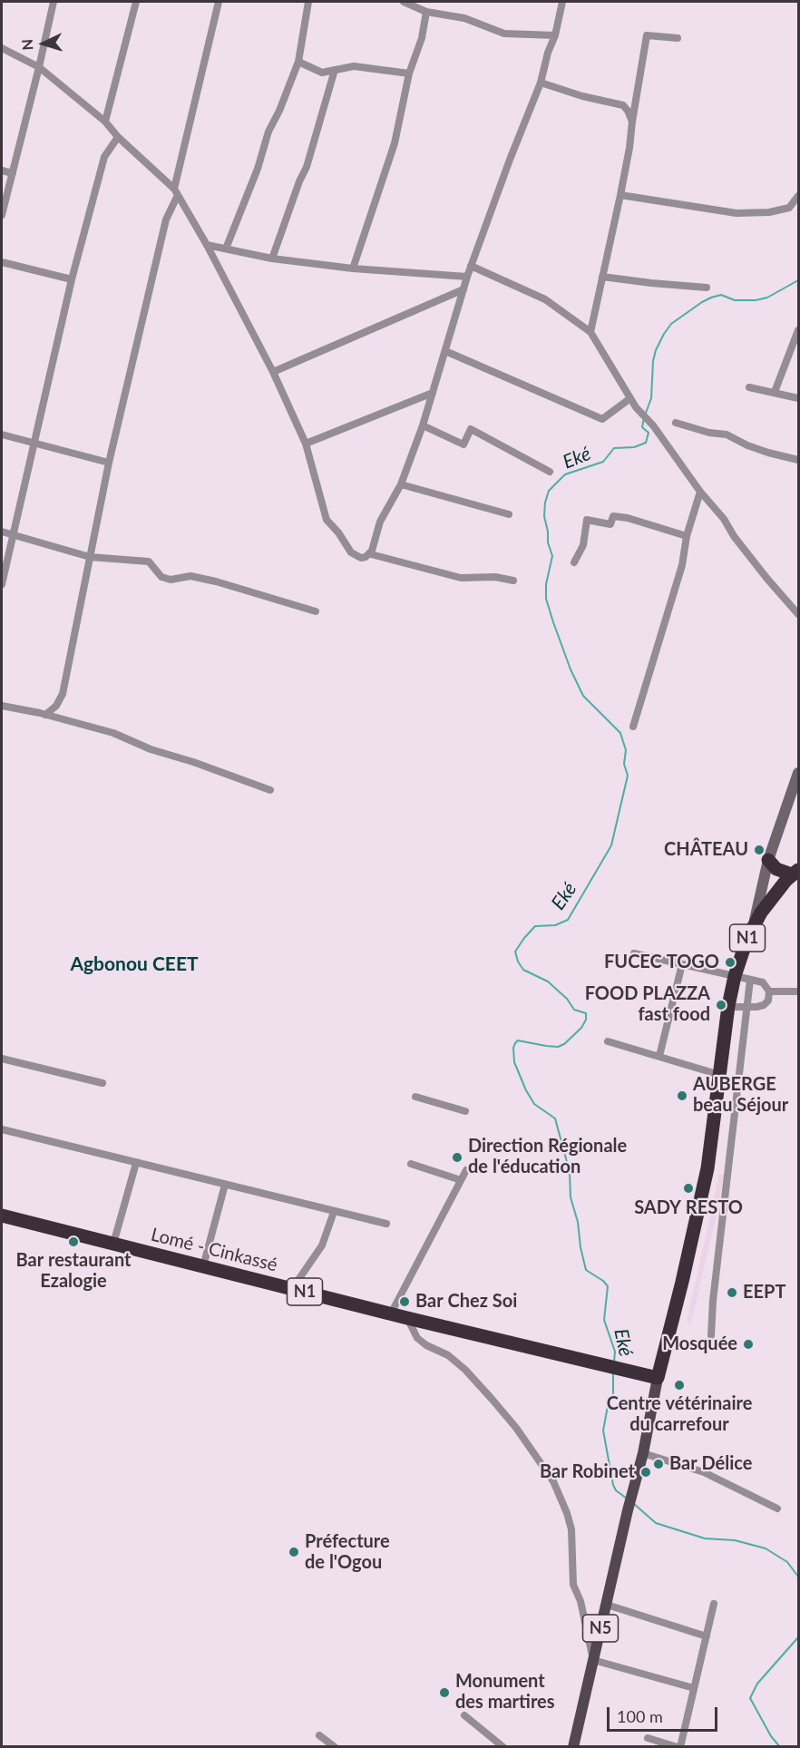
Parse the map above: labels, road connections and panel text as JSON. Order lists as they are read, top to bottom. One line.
{"streets":{"highway":["N1","Lomé - Cinkassé"],"main road":["N5"]},"crossings":[["N1","Lomé - Cinkassé"],["N1","N5"],["Lomé - Cinkassé","N5"]],"districts":["Agbonou CEET"],"water":["Eké"],"places":["CHÂTEAU","FUCEC TOGO","FOOD PLAZZA fast food","AUBERGE beau Séjour","Direction Régionale de l'éducation","SADY RESTO","Bar restaurant Ezalogie","EEPT","Bar Chez Soi","Mosquée","Centre vétérinaire du carrefour","Bar Délice","Bar Robinet","Préfecture de l'Ogou","Monument des martires"],"scale_bar":"100 m","north":"left"}
